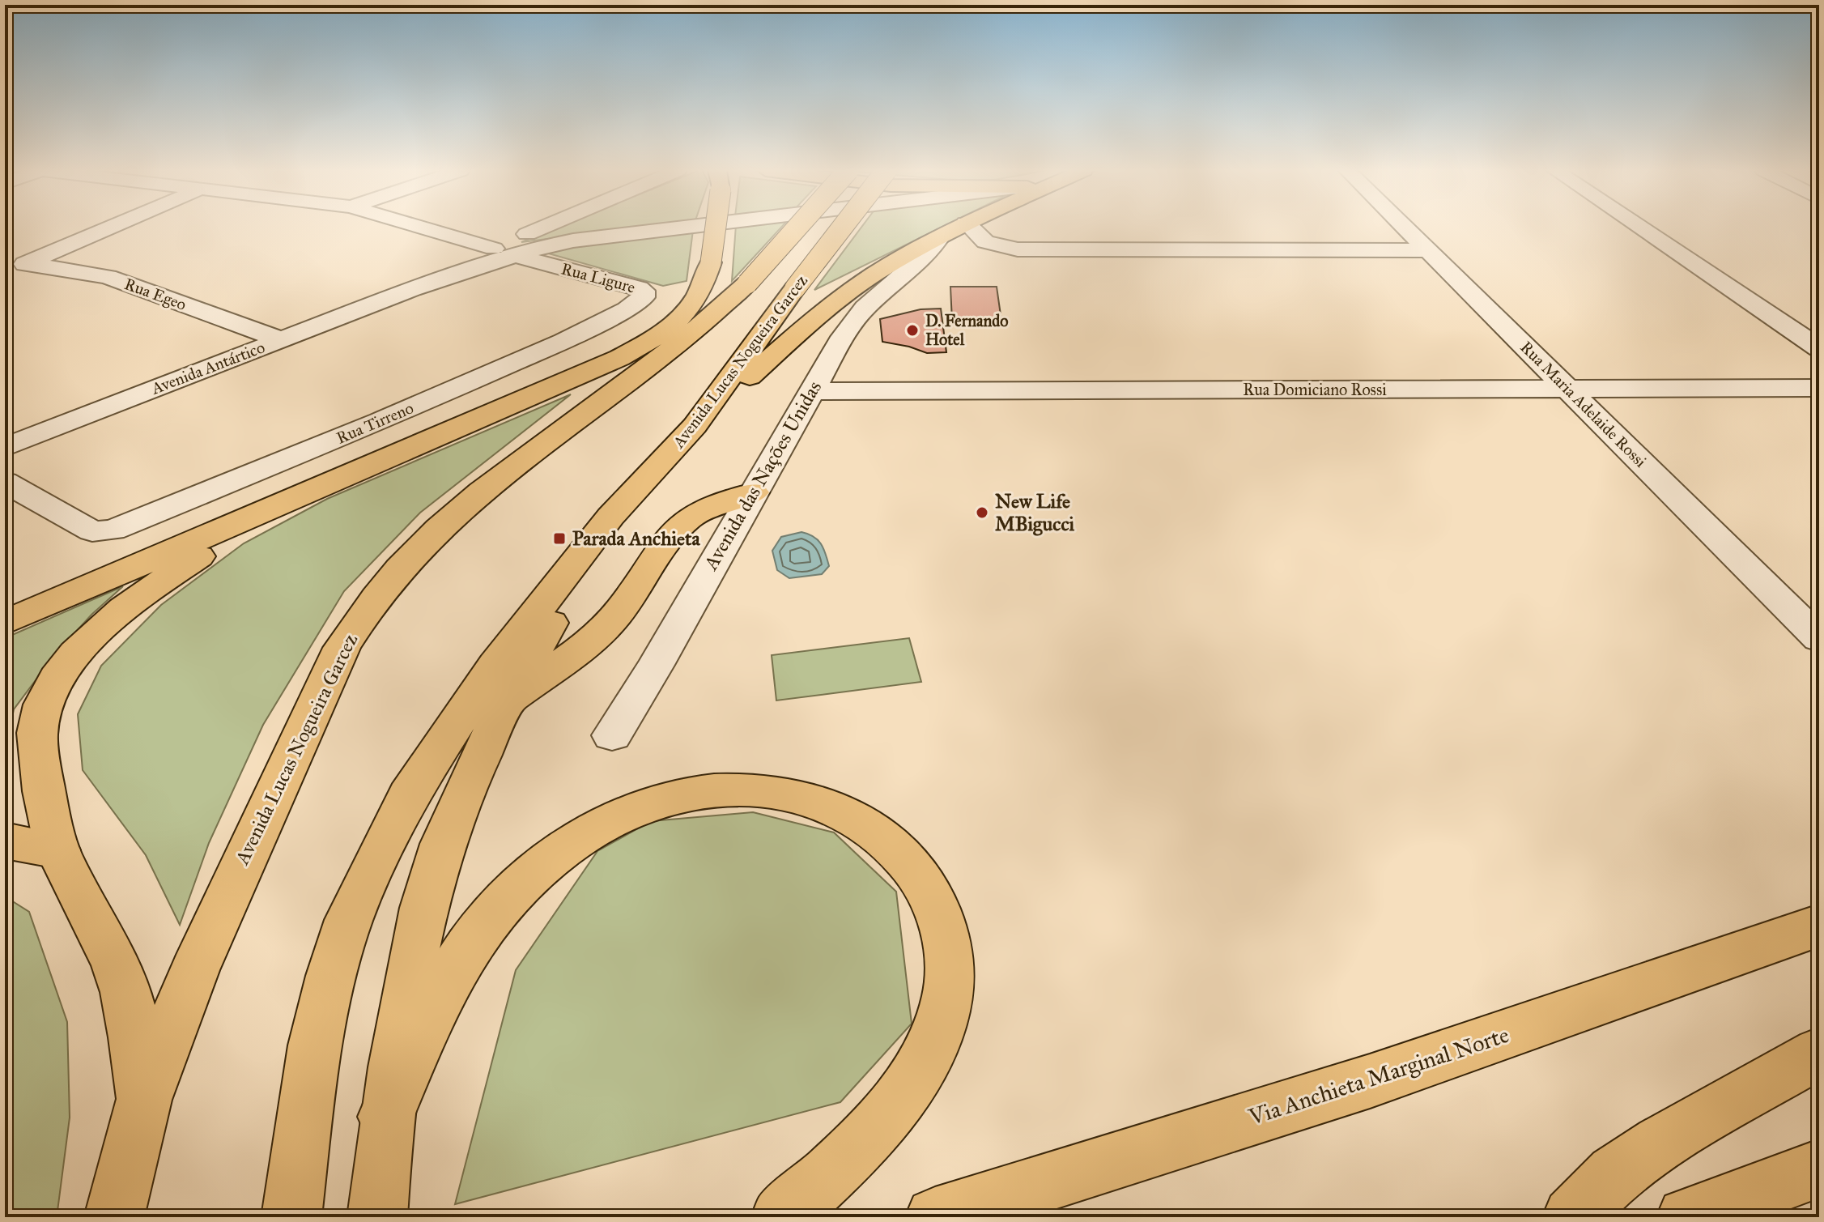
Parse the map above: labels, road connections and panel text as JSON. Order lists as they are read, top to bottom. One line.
{"streets":{"main road":["Avenida Lucas Nogueira Garcez","Avenida das Nações Unidas","Via Anchieta Marginal Norte"],"street":["Rua Ligure","Rua Egeo","Avenida Antártico","Rua Domiciano Rossi","Rua Maria Adelaide Rossi","Rua Tirreno"]},"crossings":[["Rua Ligure","Avenida Antártico"],["Rua Ligure","Rua Tirreno"],["Rua Egeo","Avenida Antártico"],["Avenida Lucas Nogueira Garcez","Avenida das Nações Unidas"],["Rua Domiciano Rossi","Rua Maria Adelaide Rossi"],["Rua Domiciano Rossi","Avenida das Nações Unidas"]],"places":{"other":["D. Fernando Hotel","New Life MBigucci"],"transit":["Parada Anchieta"]}}
